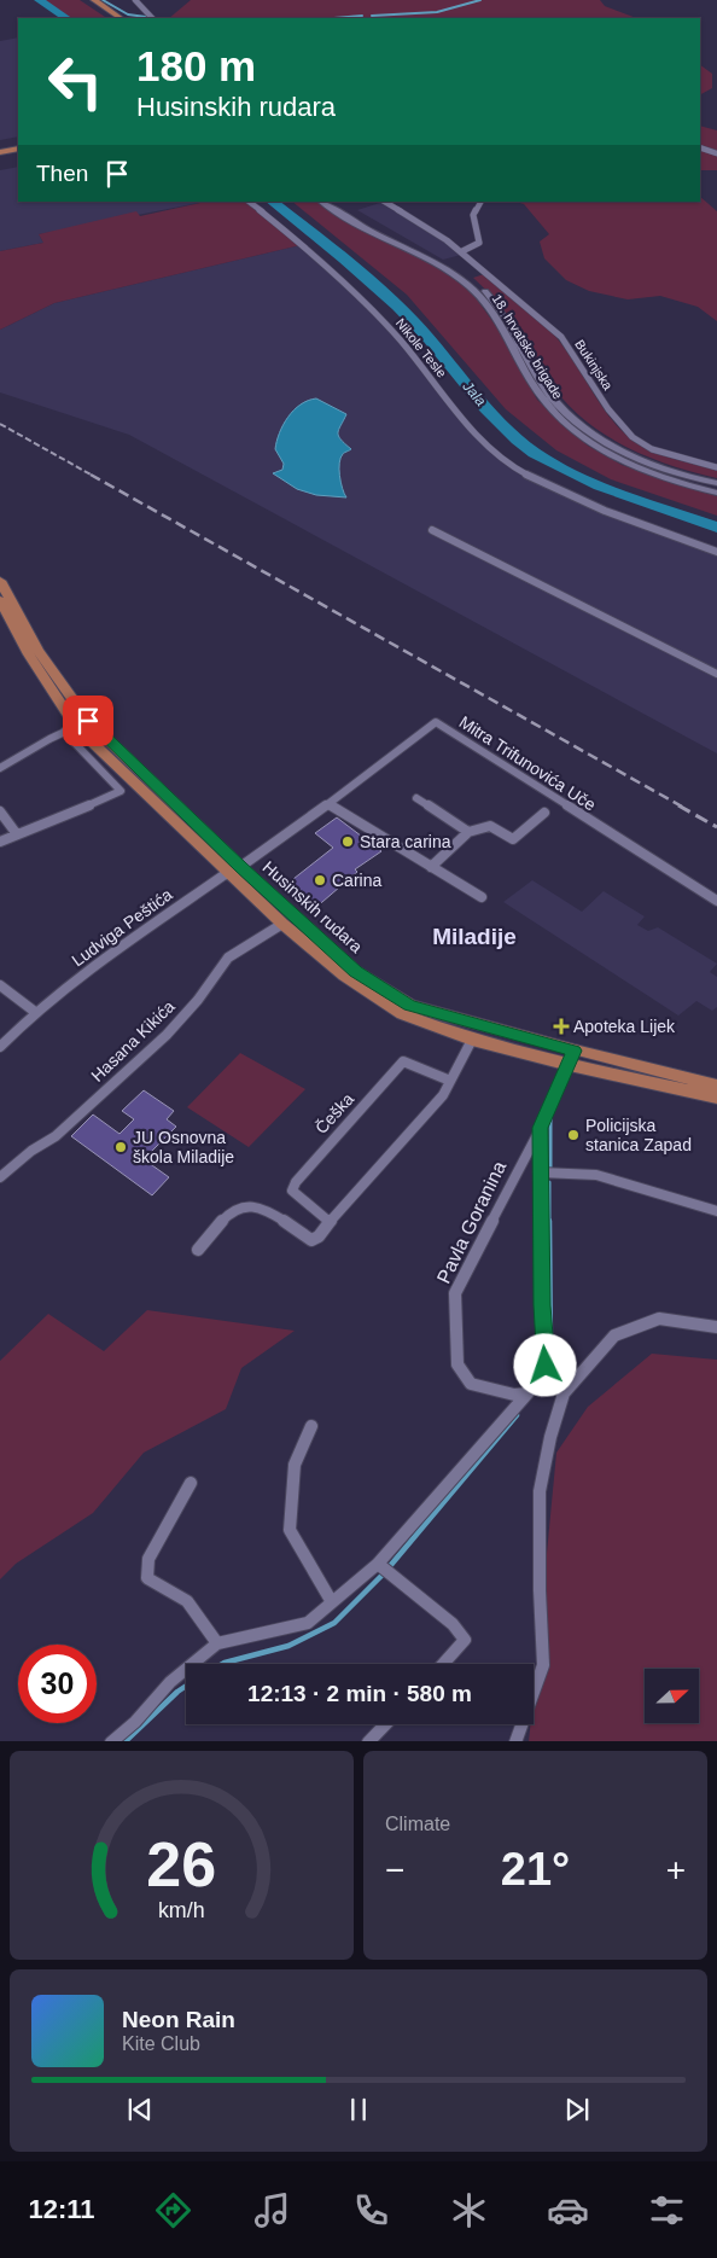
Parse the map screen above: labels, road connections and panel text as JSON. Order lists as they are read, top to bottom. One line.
{"streets":{"main road":["18. hrvatske brigade","Husinskih rudara"],"street":["Nikole Tesle","Bukinjska","Mitra Trifunovića Uče","Ludviga Peštića","Hasana Kikića","Češka","Pavla Goranina"]},"crossings":[["Mitra Trifunovića Uče","Husinskih rudara"],["Mitra Trifunovića Uče","Ludviga Peštića"],["Husinskih rudara","Ludviga Peštića"],["Husinskih rudara","Hasana Kikića"],["Husinskih rudara","Pavla Goranina"]],"districts":["Miladije"],"water":["Jala"],"places":{"other":["Stara carina","Carina","Policijska stanica Zapad","JU Osnovna škola Miladije"],"health":["Apoteka Lijek"]},"north":"right","page":{"turn":["180 m","Husinskih rudara"],"then":"Then","limit":"30","trip":"12:13 · 2 min · 580 m","tile":"Climate","heat":["−","21°","+"],"song":["Neon Rain","Kite Club"],"tabs":"12:11","gauge":["26","km/h"]}}
